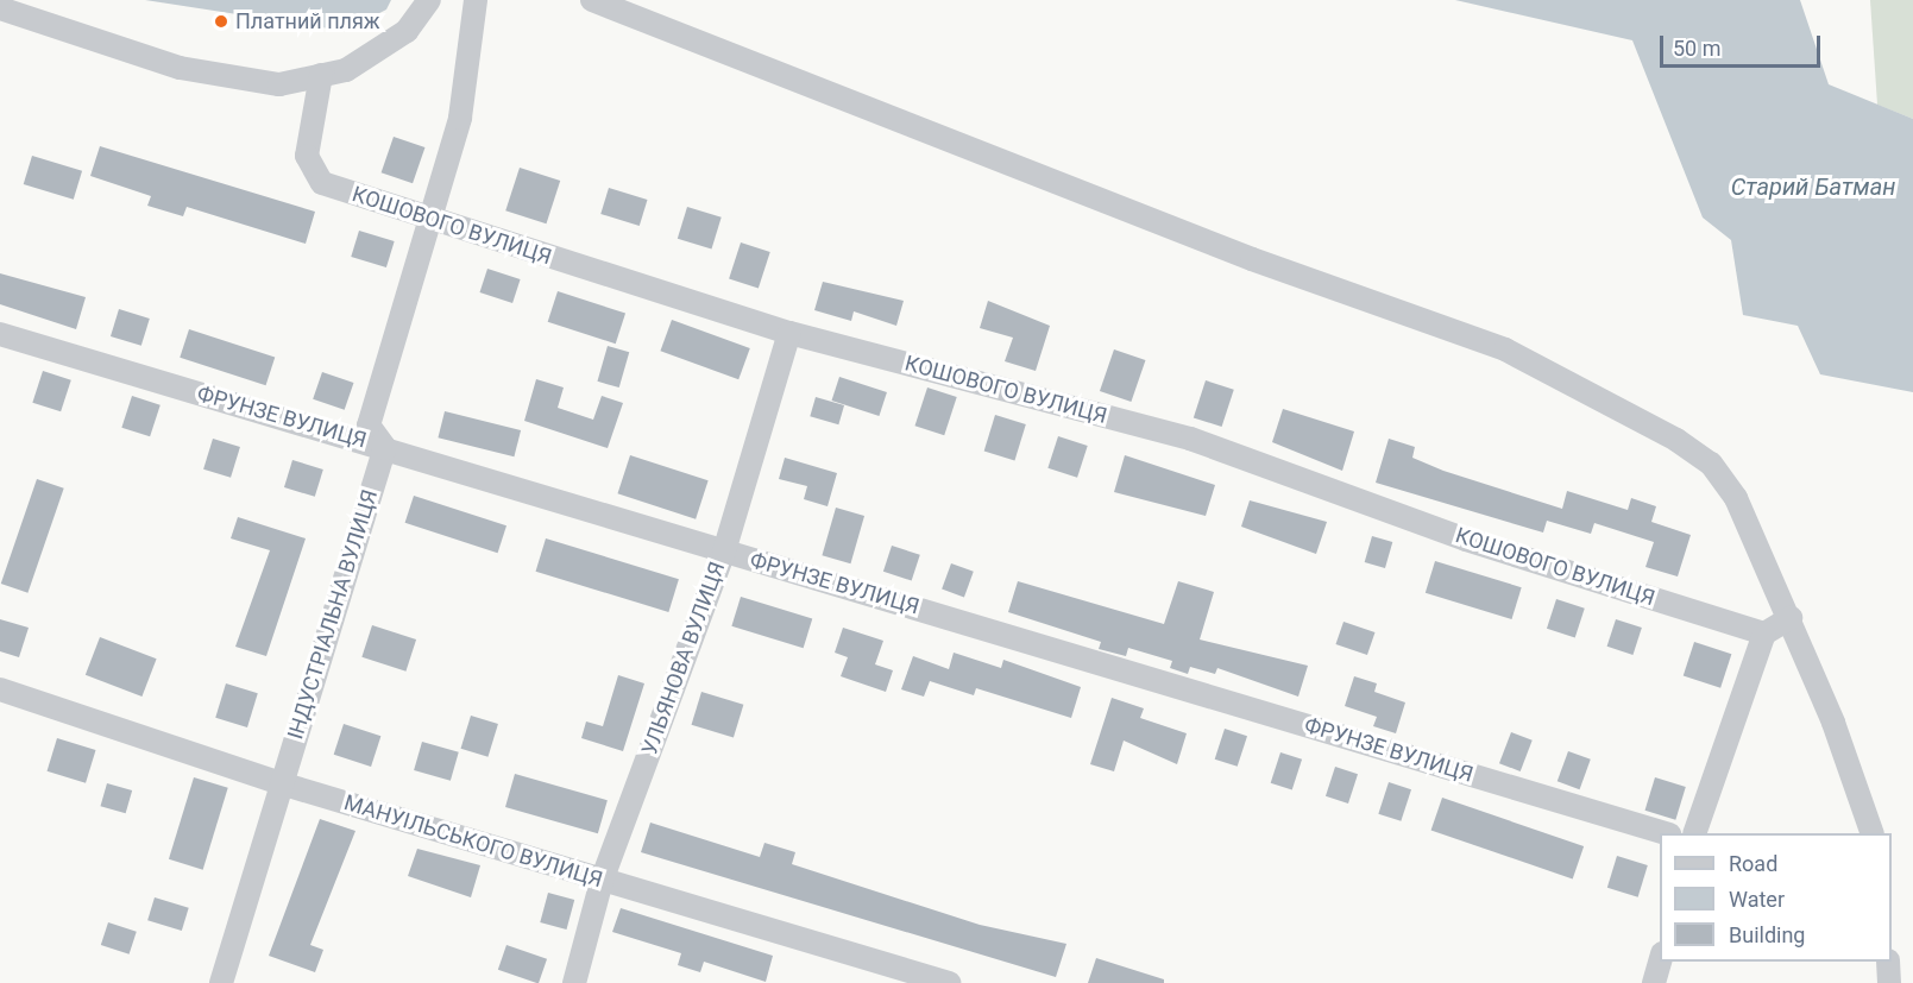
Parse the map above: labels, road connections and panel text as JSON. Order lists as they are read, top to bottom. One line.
{"streets":{"street":["КОШОВОГО ВУЛИЦЯ","ФРУНЗЕ ВУЛИЦЯ","ІНДУСТРІАЛЬНА ВУЛИЦЯ","УЛЬЯНОВА ВУЛИЦЯ","МАНУІЛЬСЬКОГО ВУЛИЦЯ"]},"crossings":[["КОШОВОГО ВУЛИЦЯ","УЛЬЯНОВА ВУЛИЦЯ"],["ФРУНЗЕ ВУЛИЦЯ","ІНДУСТРІАЛЬНА ВУЛИЦЯ"],["ФРУНЗЕ ВУЛИЦЯ","УЛЬЯНОВА ВУЛИЦЯ"],["ІНДУСТРІАЛЬНА ВУЛИЦЯ","МАНУІЛЬСЬКОГО ВУЛИЦЯ"],["УЛЬЯНОВА ВУЛИЦЯ","МАНУІЛЬСЬКОГО ВУЛИЦЯ"]],"water":["Старий Батман"],"places":["Платний пляж"],"legend":["Road","Water","Building"],"scale_bar":"50 m"}
